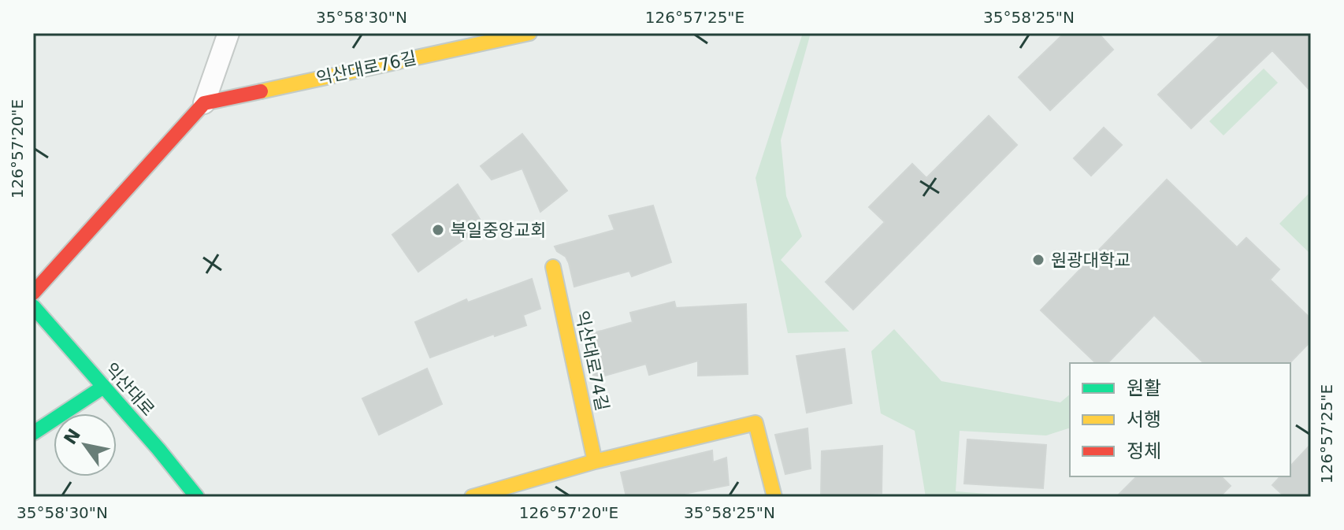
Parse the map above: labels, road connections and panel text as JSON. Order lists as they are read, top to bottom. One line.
{"streets":{"street":["익산대로76길","익산대로74길","익산대로"]},"places":["북일중앙교회","원광대학교"],"legend":["원활","서행","정체"],"north":"top left","coordinates":["35°58'30\"N","126°57'25\"E","35°58'25\"N","126°57'20\"E"]}
